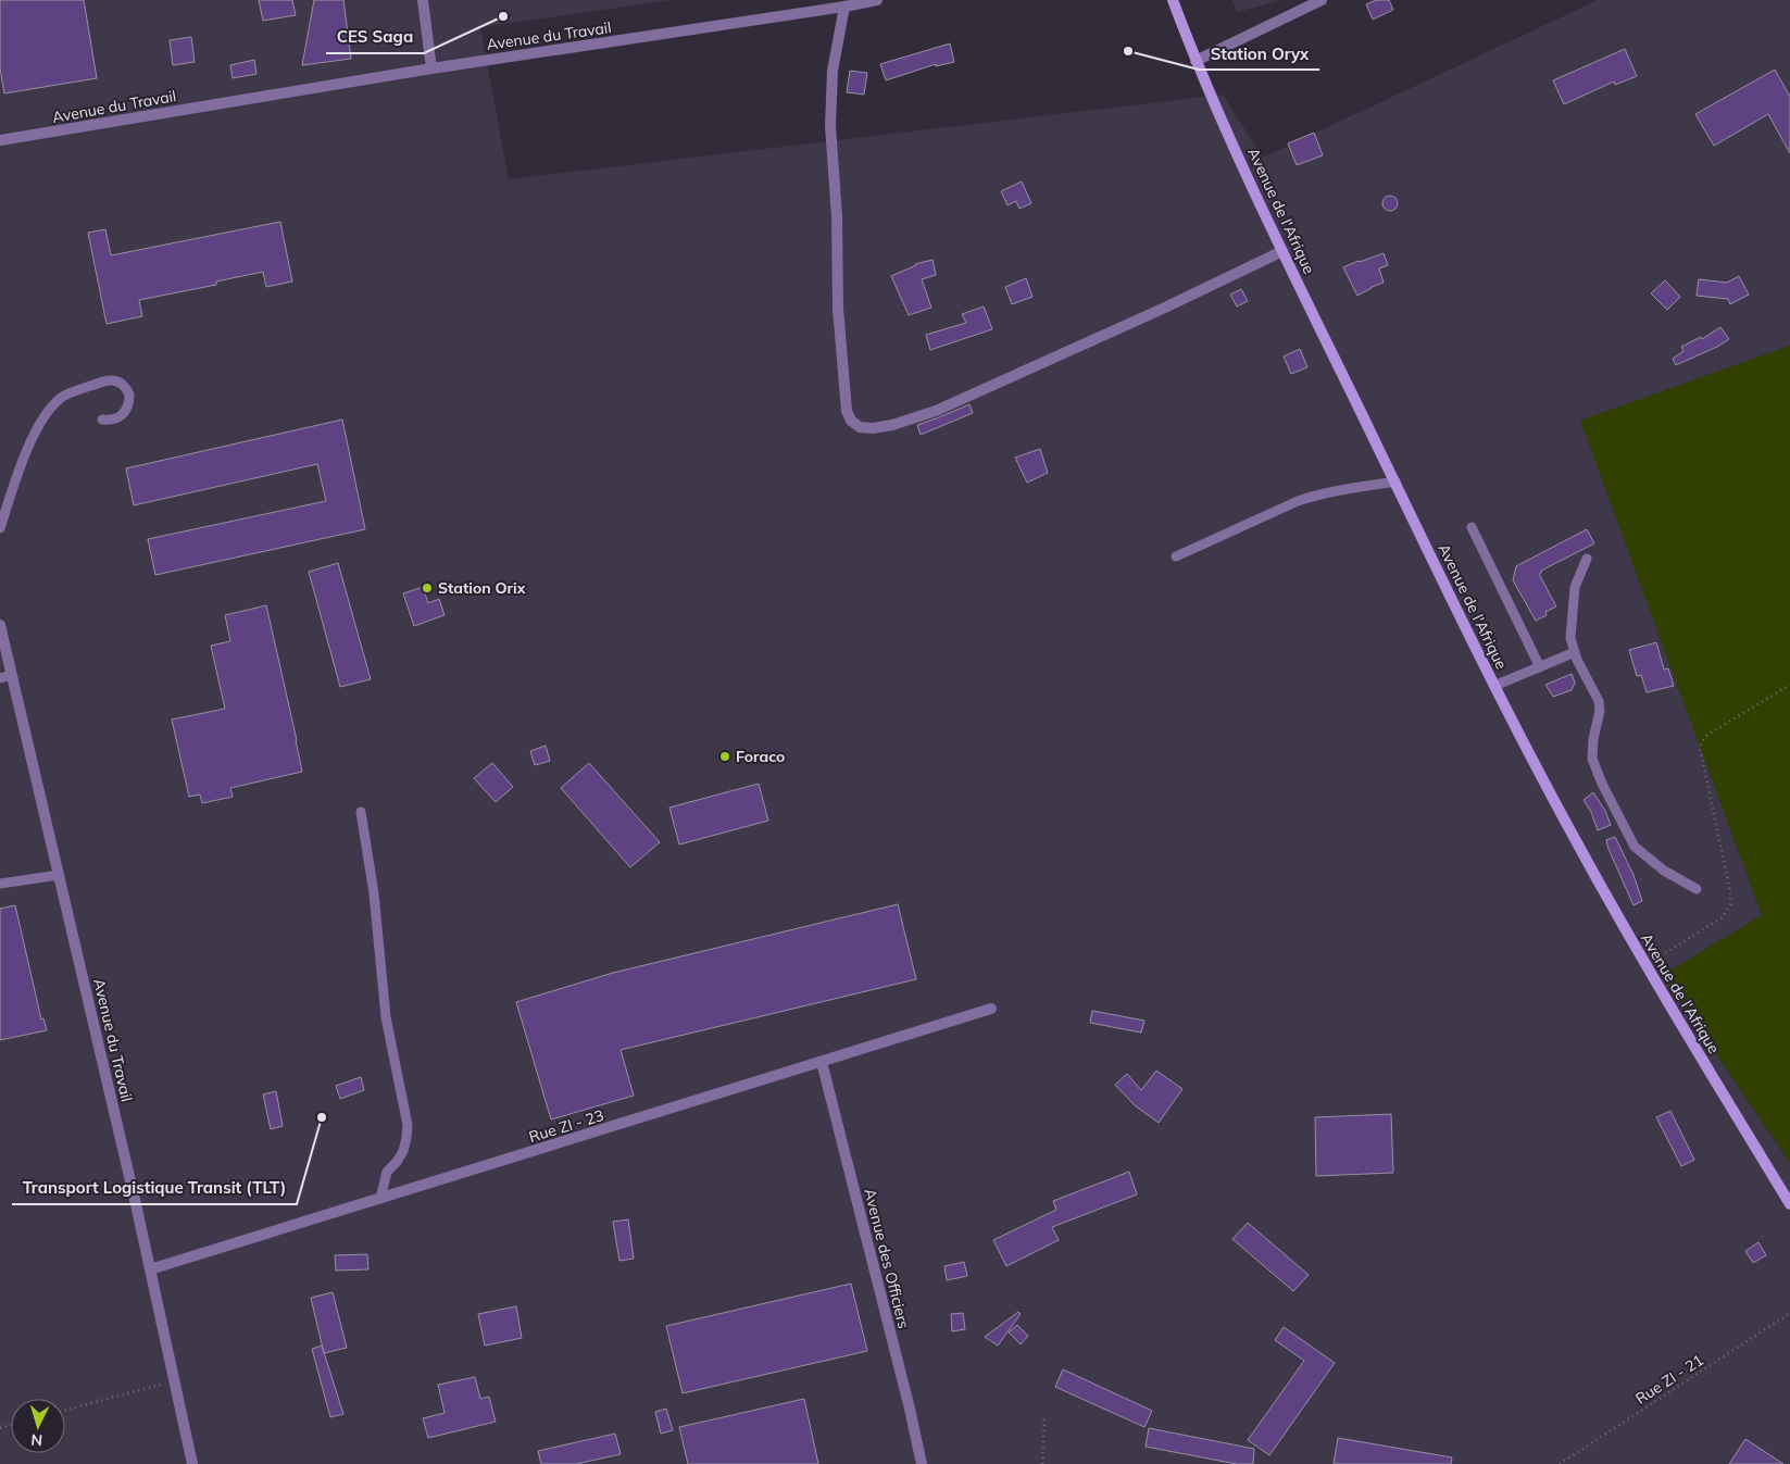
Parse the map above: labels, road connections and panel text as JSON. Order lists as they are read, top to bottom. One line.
{"streets":{"main road":["Avenue de l'Afrique"],"street":["Avenue du Travail","Rue ZI - 23","Avenue des Officiers"],"path":["Rue ZI - 21"]},"crossings":[["Avenue du Travail","Rue ZI - 23"],["Rue ZI - 23","Avenue des Officiers"]],"places":["CES Saga","Station Oryx","Station Orix","Foraco","Transport Logistique Transit (TLT)"],"north":"bottom"}
